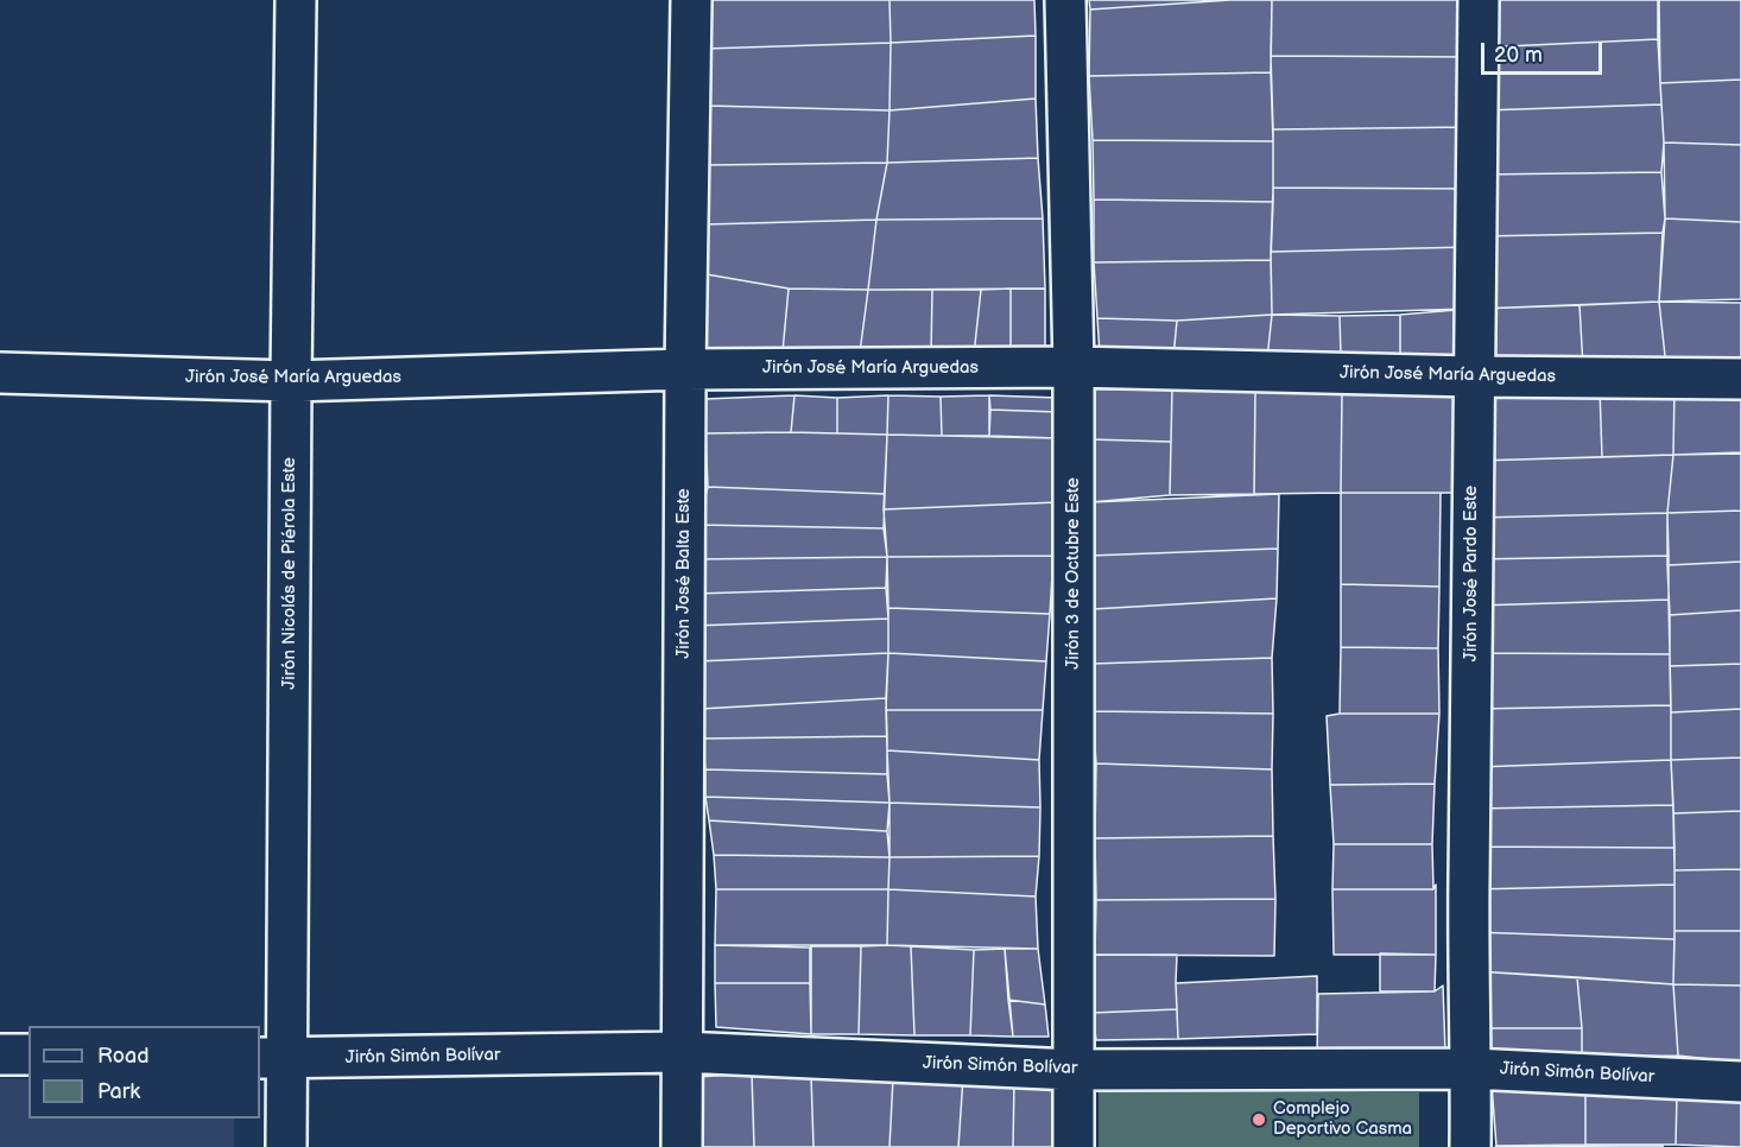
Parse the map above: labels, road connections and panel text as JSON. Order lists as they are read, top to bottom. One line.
{"streets":{"street":["Jirón José María Arguedas","Jirón Nicolás de Piérola Este","Jirón José Balta Este","Jirón 3 de Octubre Este","Jirón José Pardo Este","Jirón Simón Bolívar"]},"crossings":[["Jirón José María Arguedas","Jirón Nicolás de Piérola Este"],["Jirón José María Arguedas","Jirón José Balta Este"],["Jirón José María Arguedas","Jirón 3 de Octubre Este"],["Jirón José María Arguedas","Jirón José Pardo Este"],["Jirón Nicolás de Piérola Este","Jirón Simón Bolívar"],["Jirón José Balta Este","Jirón Simón Bolívar"],["Jirón 3 de Octubre Este","Jirón Simón Bolívar"],["Jirón José Pardo Este","Jirón Simón Bolívar"]],"places":["Complejo Deportivo Casma"],"legend":["Road","Park"],"scale_bar":"20 m"}
